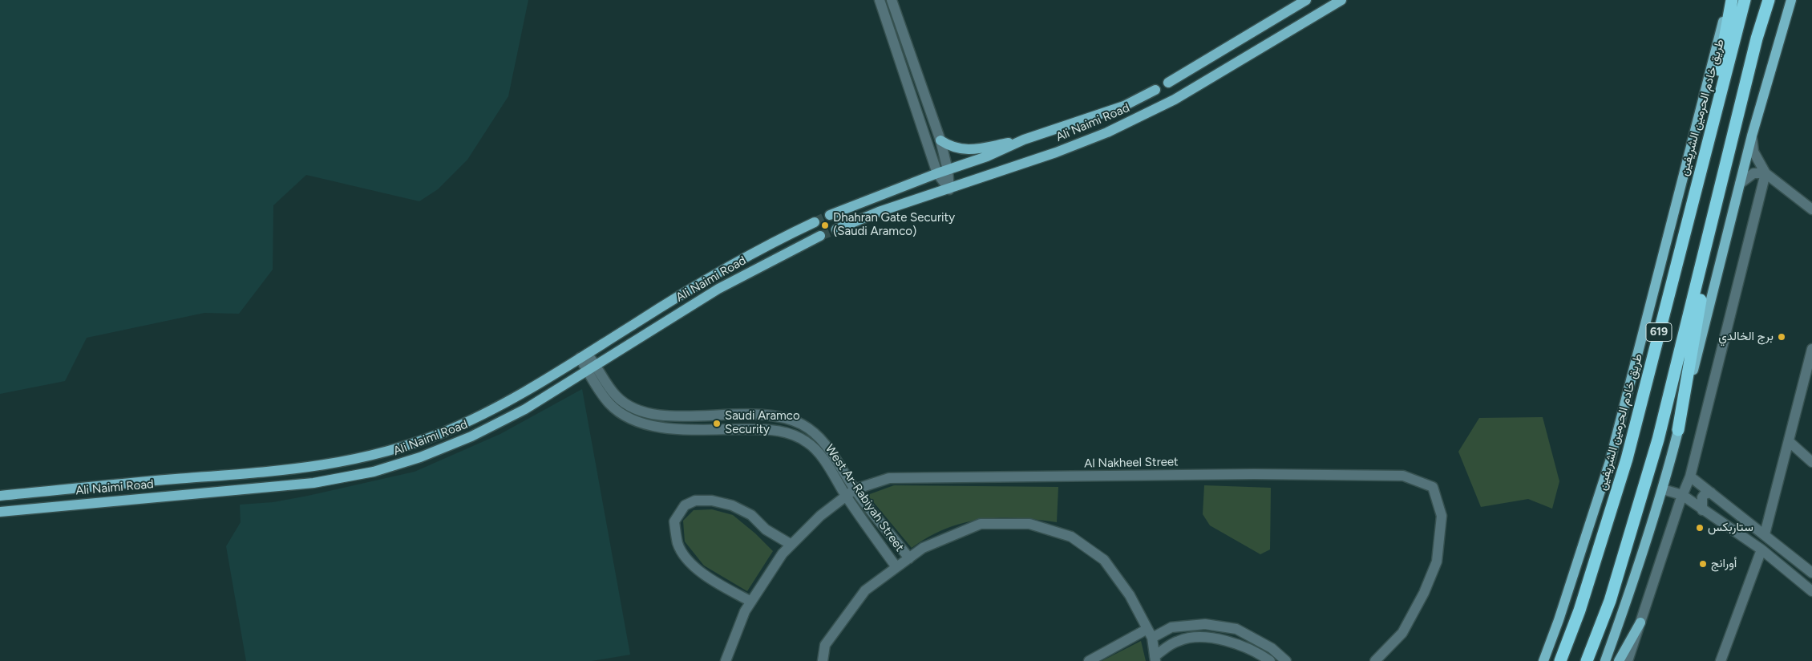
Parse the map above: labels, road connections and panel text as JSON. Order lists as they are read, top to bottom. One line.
{"streets":{"highway":["طريق خادم الحرمين الشريفين","619"],"main road":["Ali Naimi Road"],"street":["Al Nakheel Street","West Ar-Rabiyah Street"]},"crossings":[["Ali Naimi Road","West Ar-Rabiyah Street"],["Al Nakheel Street","West Ar-Rabiyah Street"]],"places":["Dhahran Gate Security (Saudi Aramco)","برج الخالدي","Saudi Aramco Security","ستاربكس","أورانج"]}
